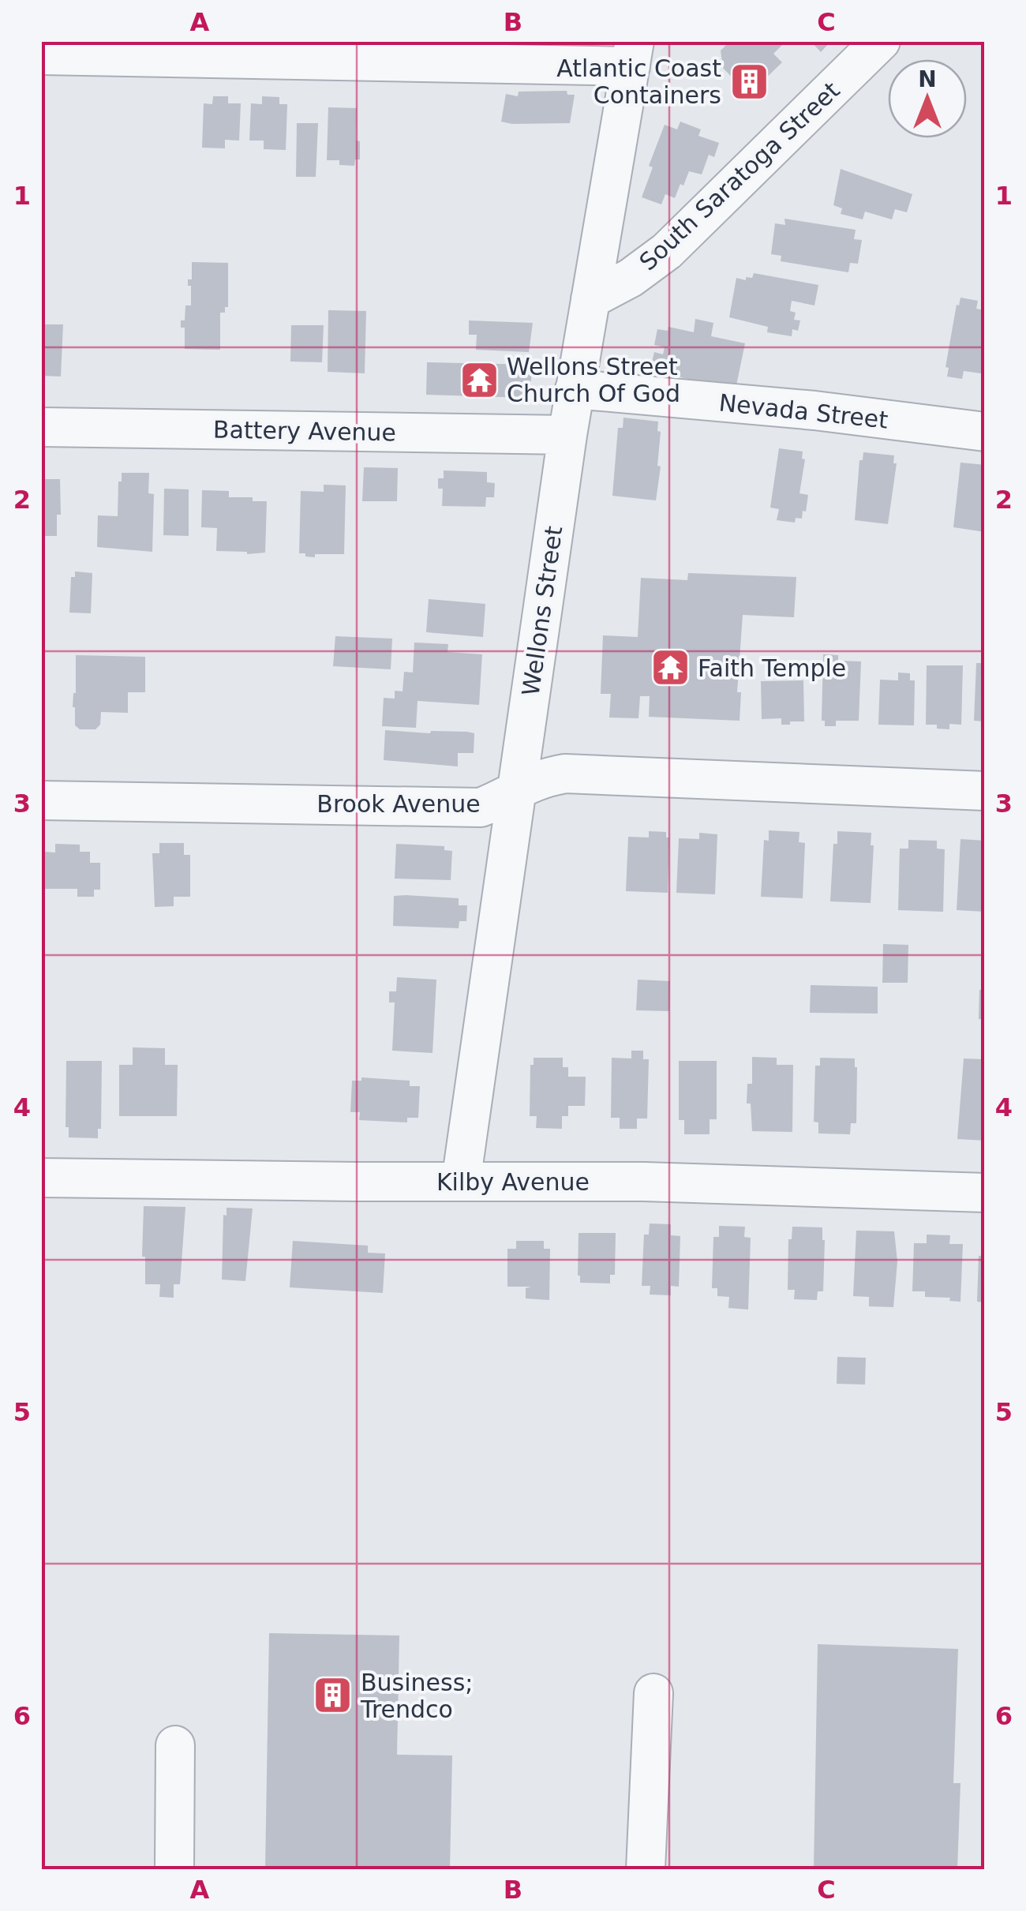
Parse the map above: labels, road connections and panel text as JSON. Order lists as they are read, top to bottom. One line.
{"streets":{"street":["South Saratoga Street","Nevada Street","Battery Avenue","Wellons Street","Brook Avenue","Kilby Avenue"]},"crossings":[["South Saratoga Street","Wellons Street"],["Nevada Street","Wellons Street"],["Battery Avenue","Wellons Street"],["Wellons Street","Brook Avenue"],["Wellons Street","Kilby Avenue"]],"places":{"building":["Atlantic Coast Containers","Business; Trendco"],"temple":["Wellons Street Church Of God","Faith Temple"]},"north":"top","grid":{"columns":["A","B","C"],"rows":["1","2","3","4","5","6"]}}
